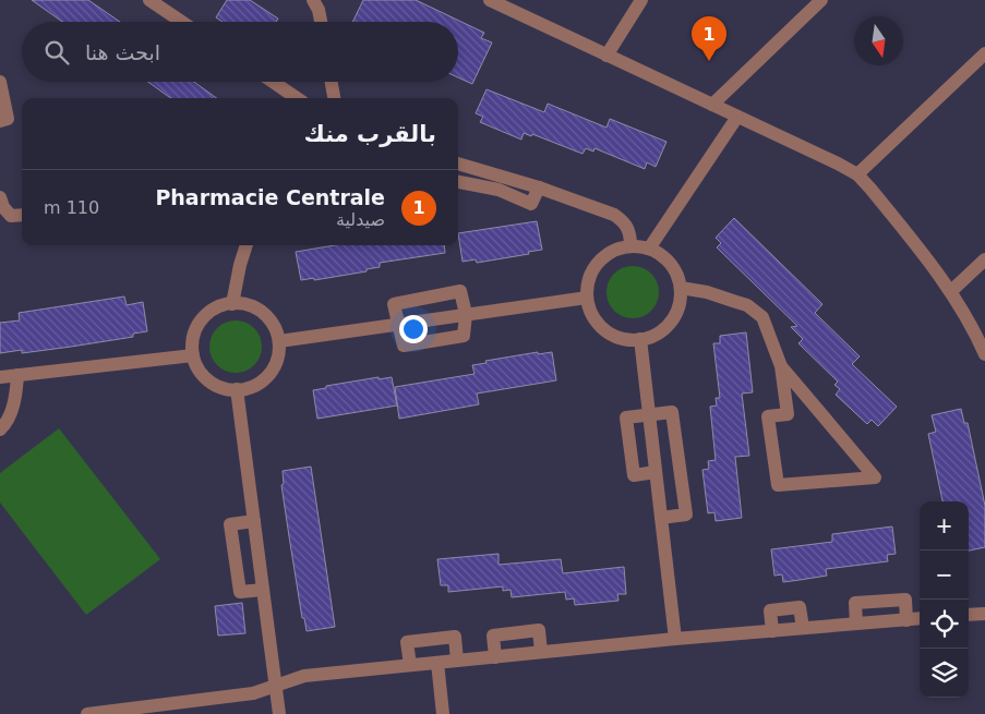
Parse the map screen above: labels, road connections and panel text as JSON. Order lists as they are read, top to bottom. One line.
{"north":"bottom","page":{"pins":"1","search":"ابحث هنا","heading":"بالقرب منك","list":[{"mark":"1","name":"Pharmacie Centrale","note":"صيدلية","value":"110 m"}],"map_buttons":["+","−"]}}
